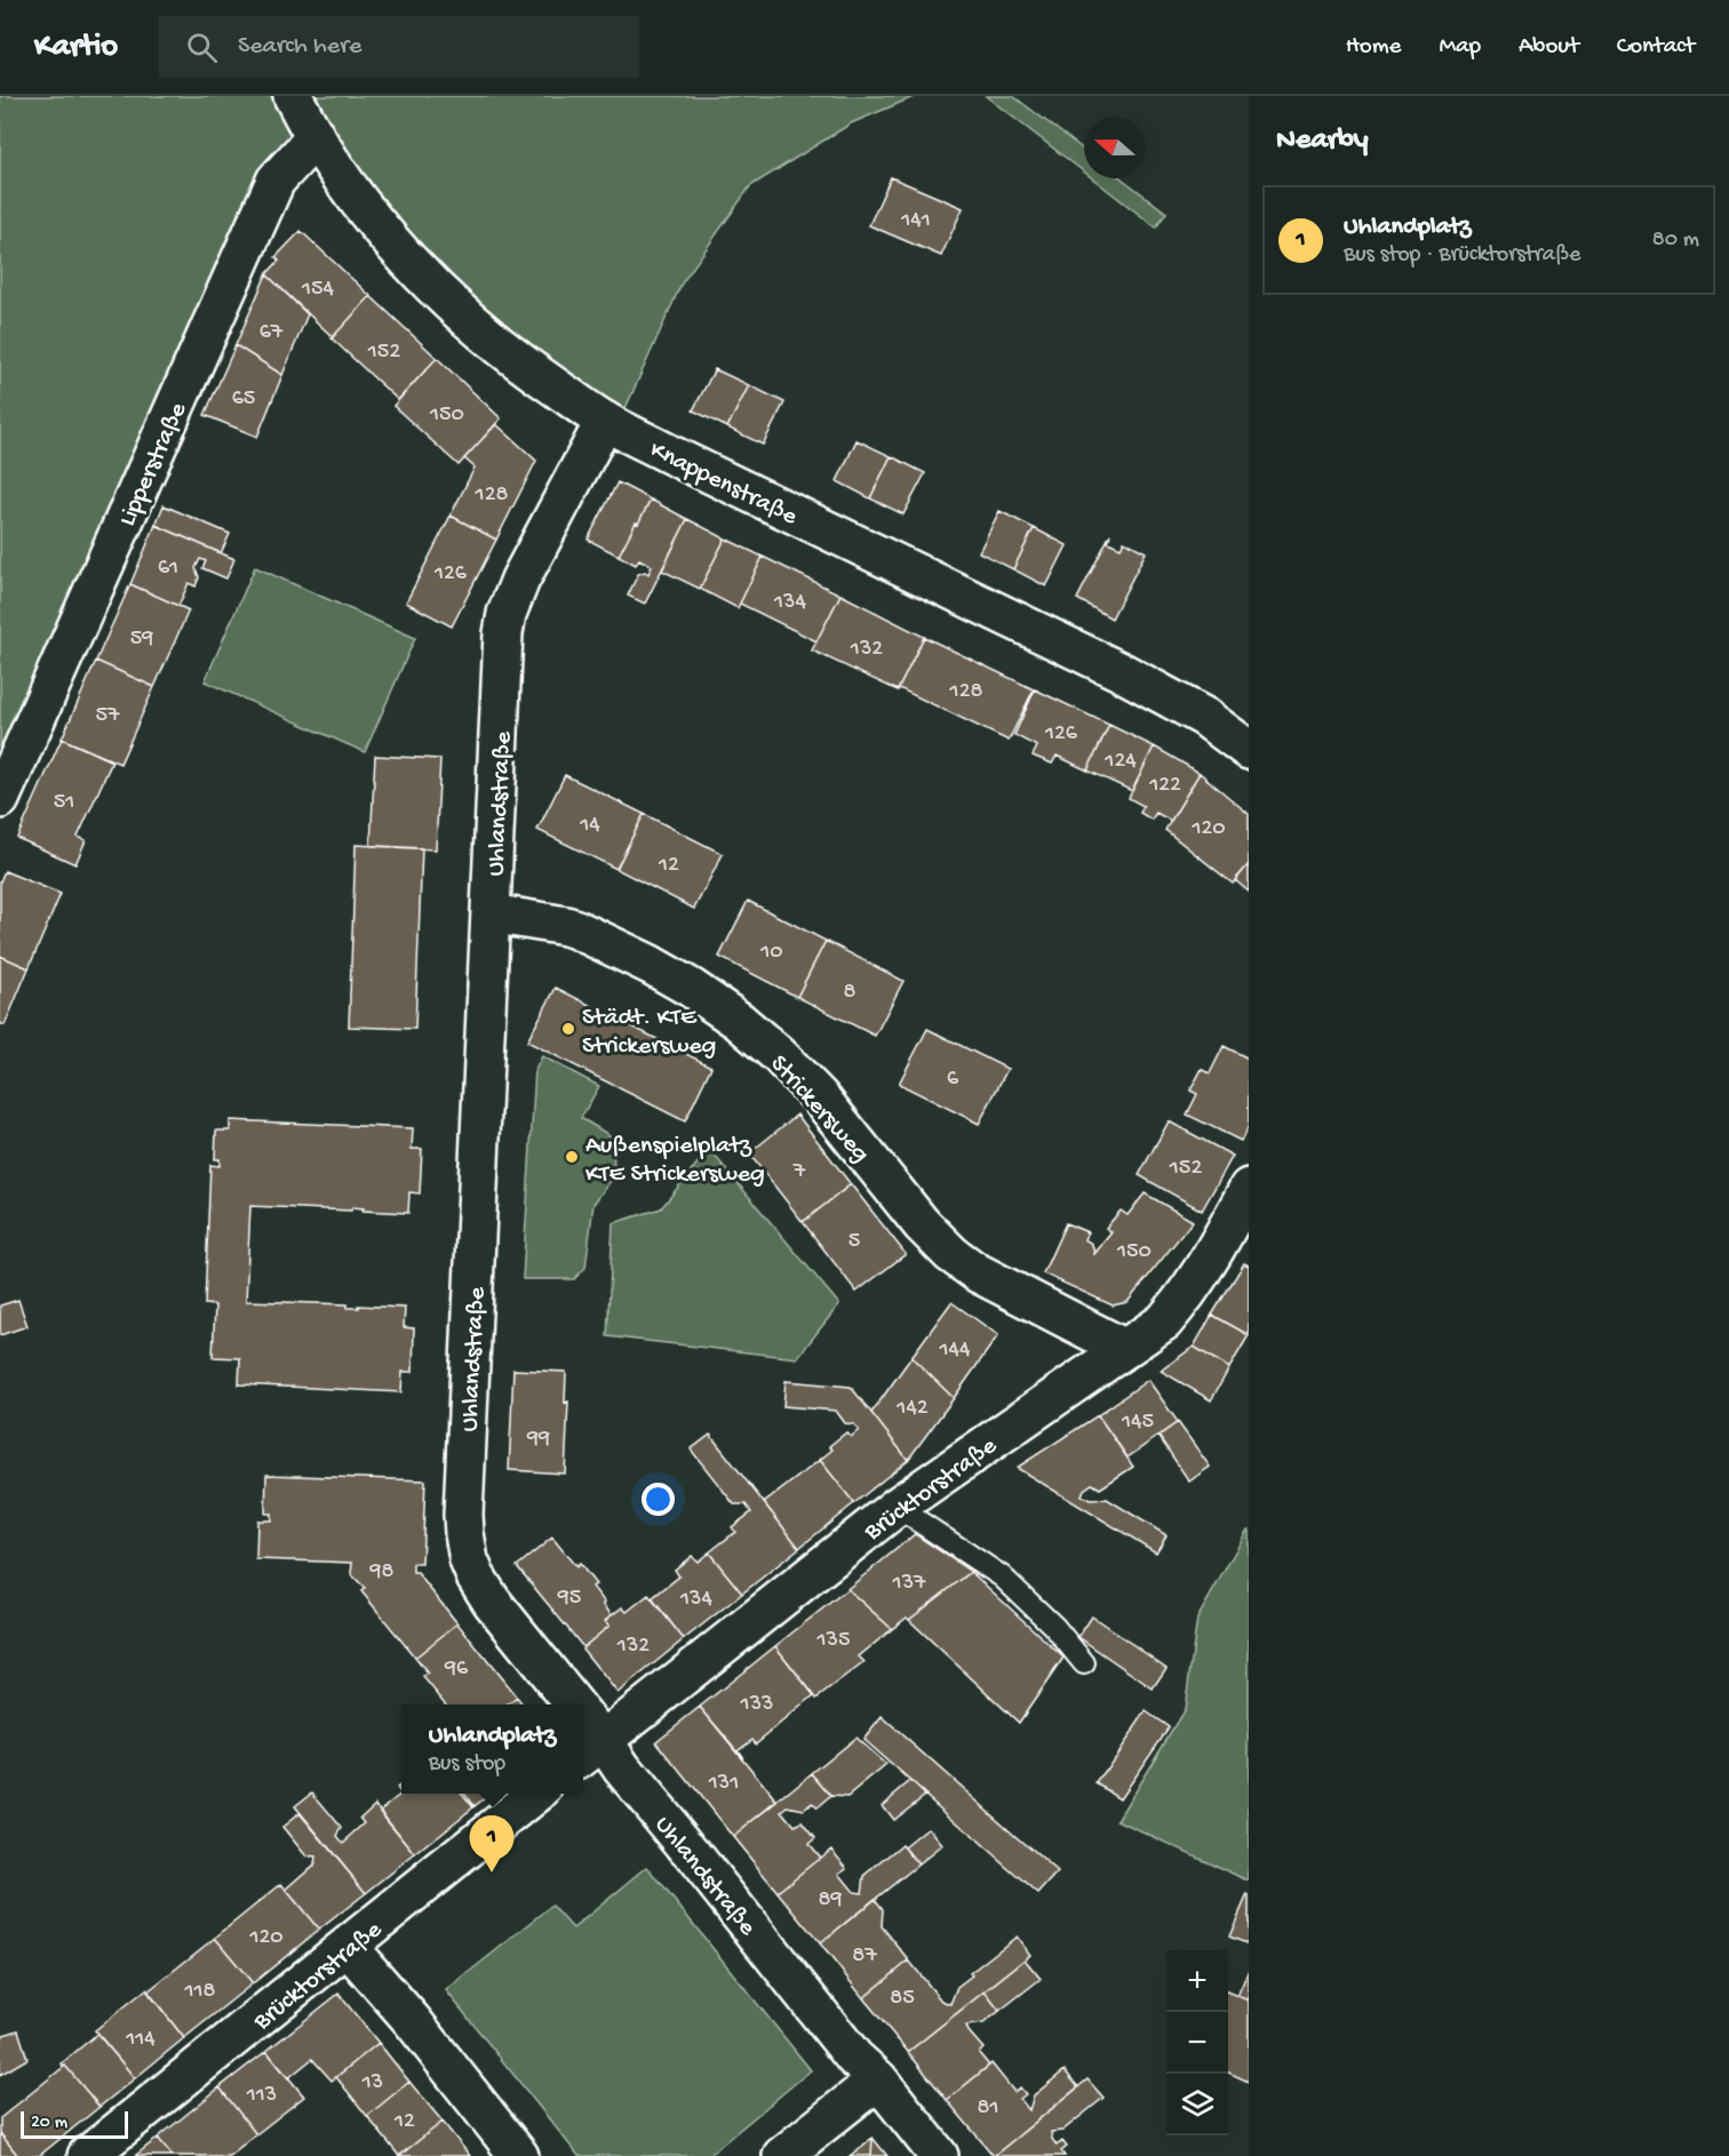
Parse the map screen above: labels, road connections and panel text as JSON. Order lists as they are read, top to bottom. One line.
{"streets":{"street":["Lipperstraße","Knappenstraße","Uhlandstraße","Strickersweg","Brücktorstraße"]},"crossings":[["Lipperstraße","Knappenstraße"],["Knappenstraße","Uhlandstraße"],["Uhlandstraße","Strickersweg"],["Uhlandstraße","Brücktorstraße"],["Strickersweg","Brücktorstraße"]],"places":["Städt. KTE Strickersweg","Außenspielplatz KTE Strickersweg"],"house_numbers":["141","154","67","152","65","150","128","61","126","134","59","132","128","57","126","124","122","51","14","120","12","10","8","6","152","7","5","150","144","142","145","99","98","137","95","134","135","132","96","133","131","89","120","87","118","85","114","13","113","81","12"],"scale_bar":"20 m","north":"left","page":{"header":"Kartio","search":"Search here","nav":["Home","Map","About","Contact"],"heading":"Nearby","list":[{"mark":"1","name":"Uhlandplatz","note":"Bus stop · Brücktorstraße","value":"80 m"}],"popup":["Uhlandplatz","Bus stop"],"pins":"1","map_buttons":["+","−"],"scale":"20 m"}}
